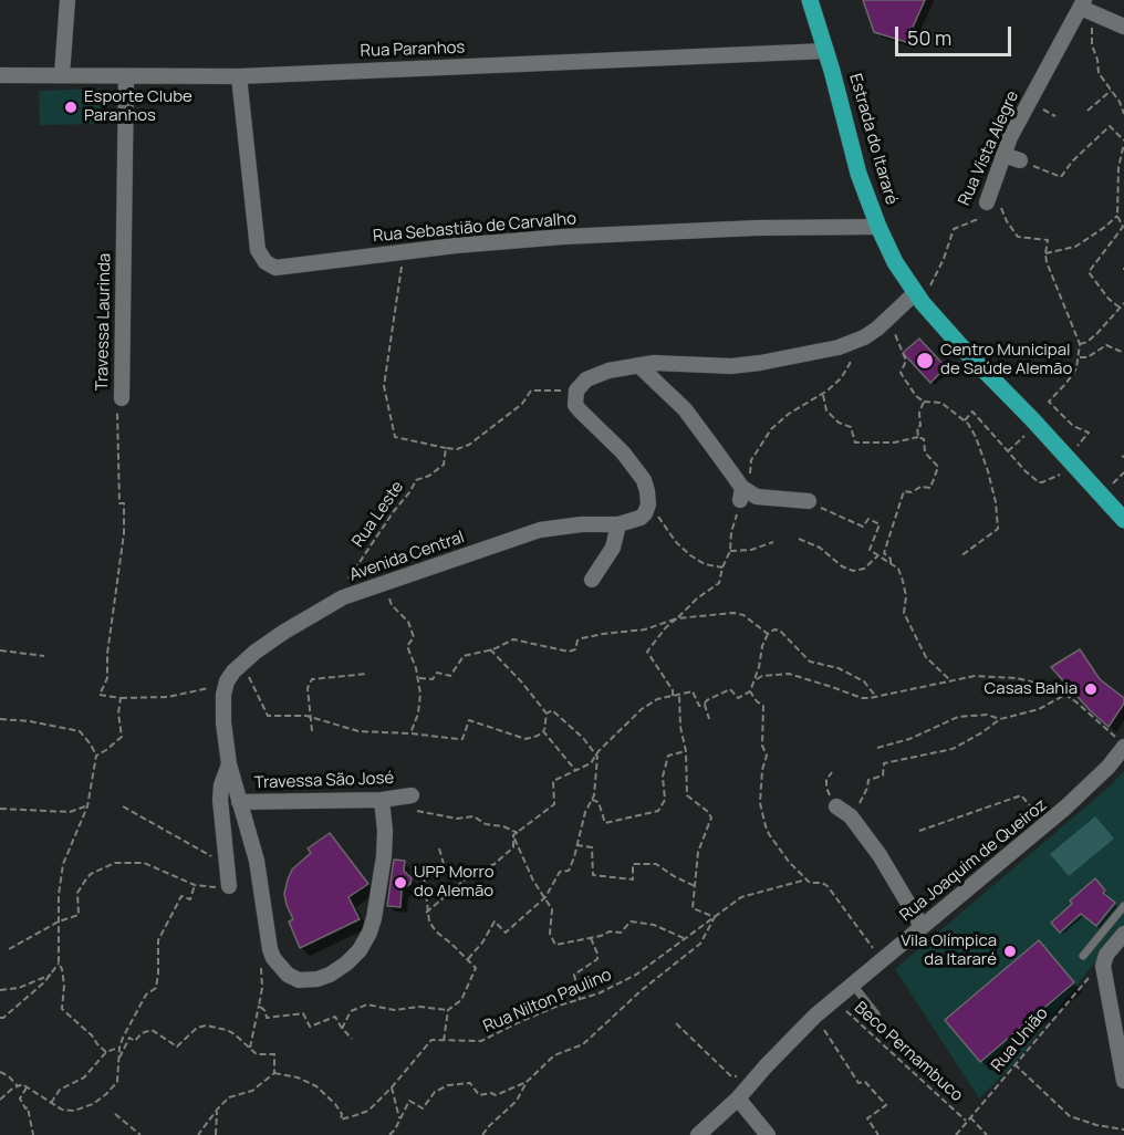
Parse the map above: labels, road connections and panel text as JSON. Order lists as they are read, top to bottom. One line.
{"streets":{"main road":["Estrada do Itararé"],"street":["Rua Paranhos","Rua Vista Alegre","Rua Sebastião de Carvalho","Travessa Laurinda","Avenida Central","Travessa São José","Rua Joaquim de Queiroz"],"path":["Rua Leste","Rua Nilton Paulino","Rua União","Beco Pernambuco"]},"crossings":[["Rua Paranhos","Estrada do Itararé"],["Rua Paranhos","Rua Sebastião de Carvalho"],["Rua Paranhos","Travessa Laurinda"],["Estrada do Itararé","Rua Vista Alegre"],["Estrada do Itararé","Rua Sebastião de Carvalho"],["Rua Leste","Avenida Central"],["Rua Joaquim de Queiroz","Beco Pernambuco"],["Rua União","Beco Pernambuco"]],"places":["Esporte Clube Paranhos","Centro Municipal de Saúde Alemão","Casas Bahia","UPP Morro do Alemão","Vila Olímpica da Itararé"],"scale_bar":"50 m"}
